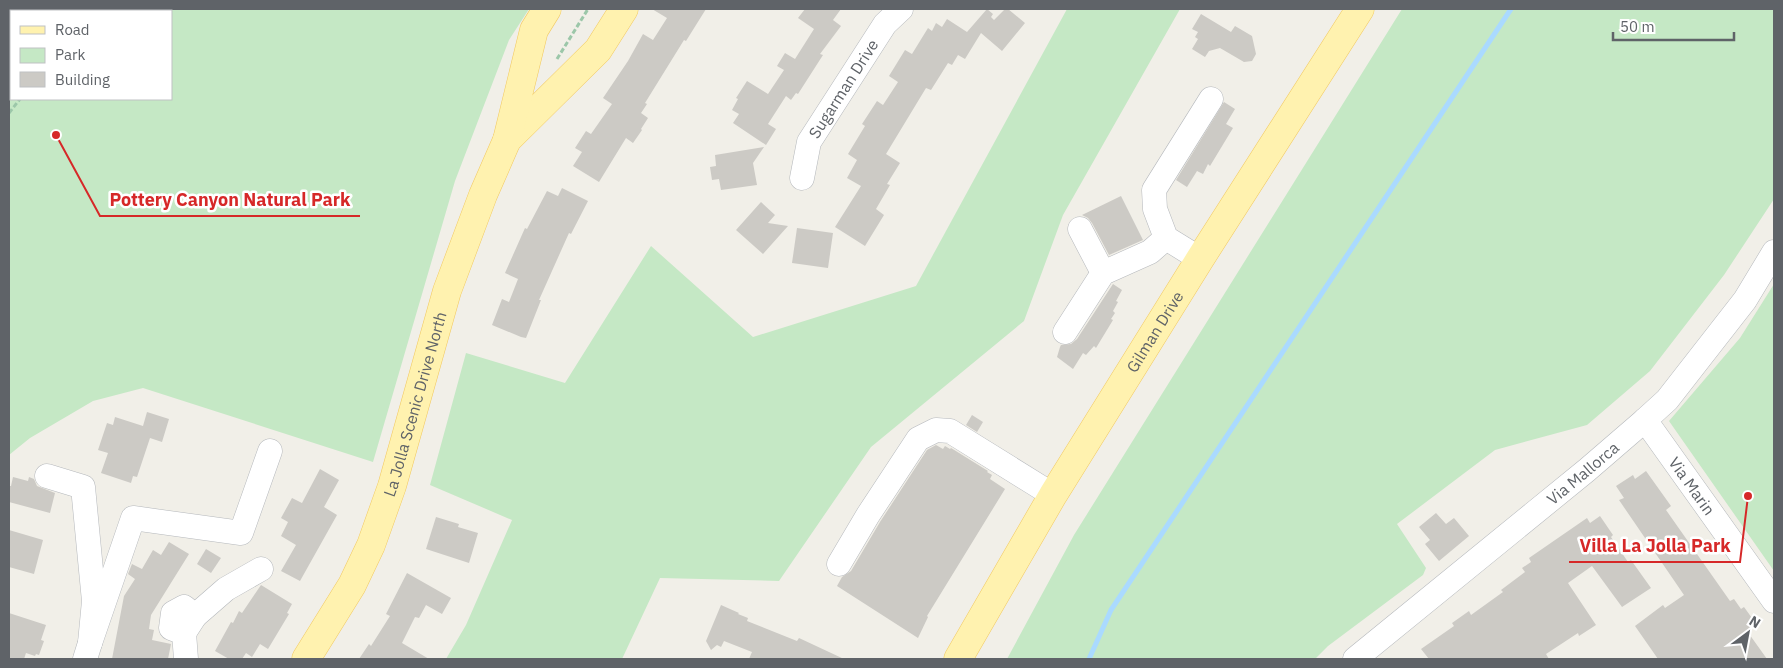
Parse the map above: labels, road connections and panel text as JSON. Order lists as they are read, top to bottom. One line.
{"streets":{"main road":["Gilman Drive","La Jolla Scenic Drive North"],"street":["Sugarman Drive","Via Mallorca","Via Marin"]},"crossings":[["Via Mallorca","Via Marin"]],"places":["Pottery Canyon Natural Park","Villa La Jolla Park"],"legend":["Road","Park","Building"],"scale_bar":"50 m","north":"top right"}
